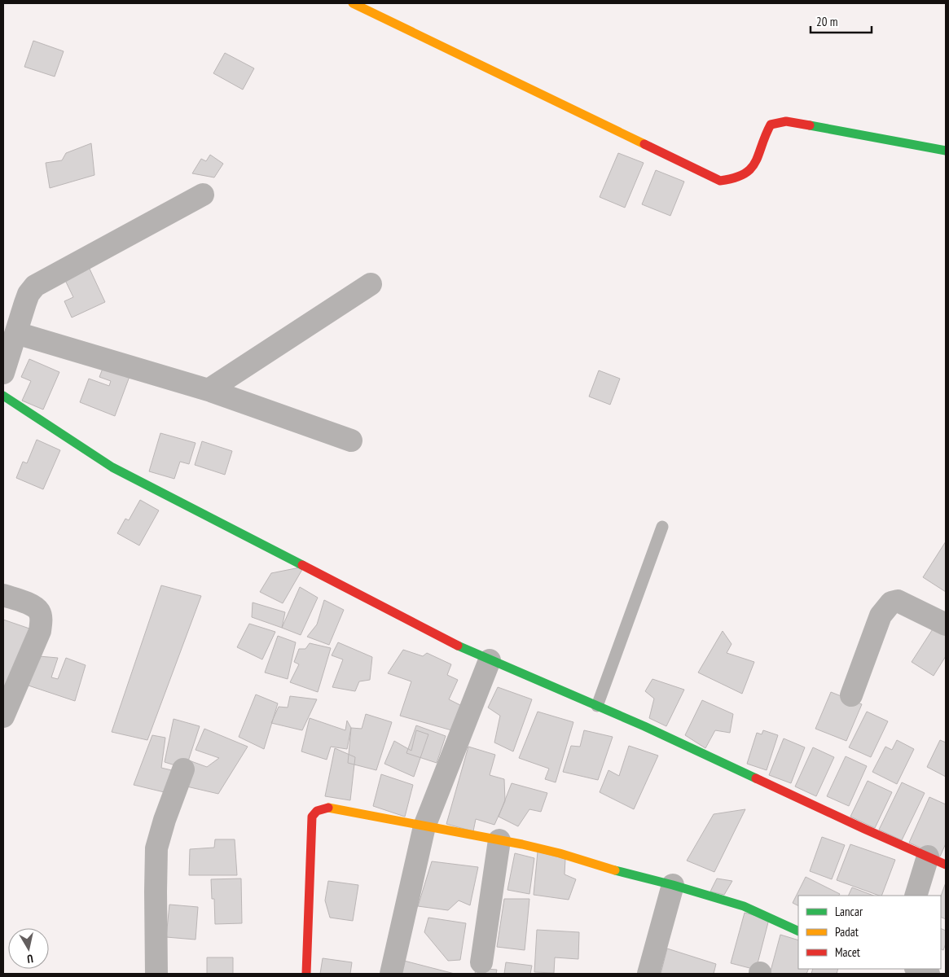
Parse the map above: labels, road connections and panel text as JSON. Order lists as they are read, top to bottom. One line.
{"legend":["Lancar","Padat","Macet"],"scale_bar":"20 m","north":"bottom"}
